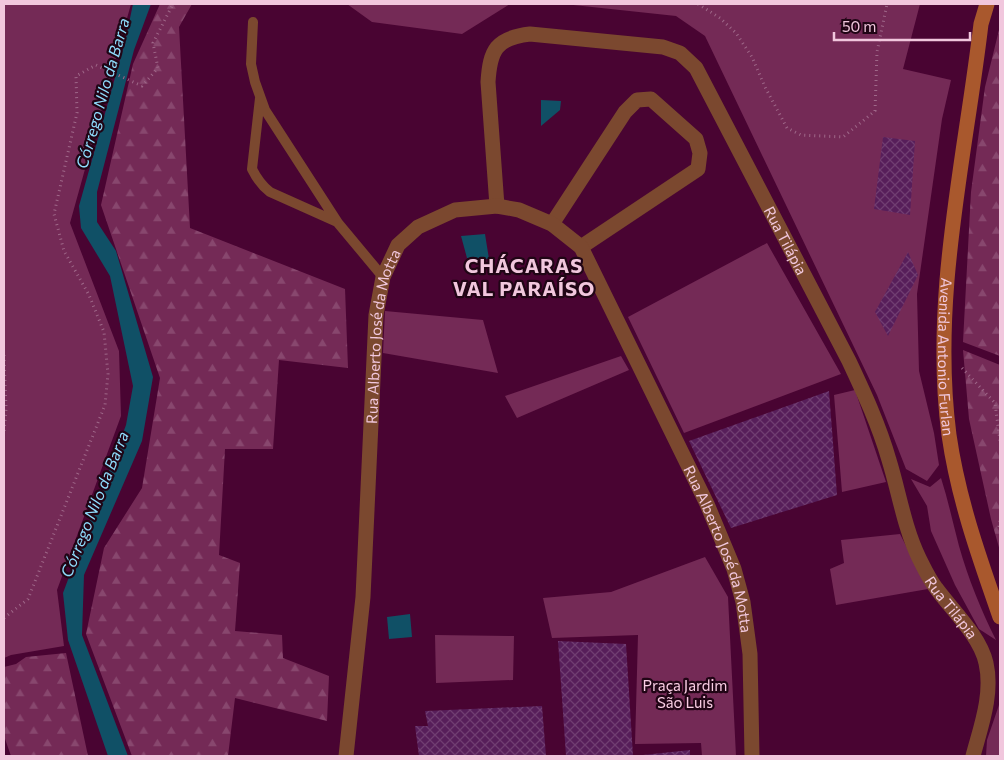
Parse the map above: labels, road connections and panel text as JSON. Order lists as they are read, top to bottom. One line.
{"streets":{"main road":["Avenida Antonio Furlan"],"street":["Rua Tilápia","Rua Alberto José da Motta"]},"crossings":[["Rua Tilápia","Rua Alberto José da Motta"]],"districts":["CHÁCARAS VAL PARAÍSO"],"water":["Córrego Nilo da Barra"],"parks":["Praça Jardim São Luis"],"scale_bar":"50 m"}
